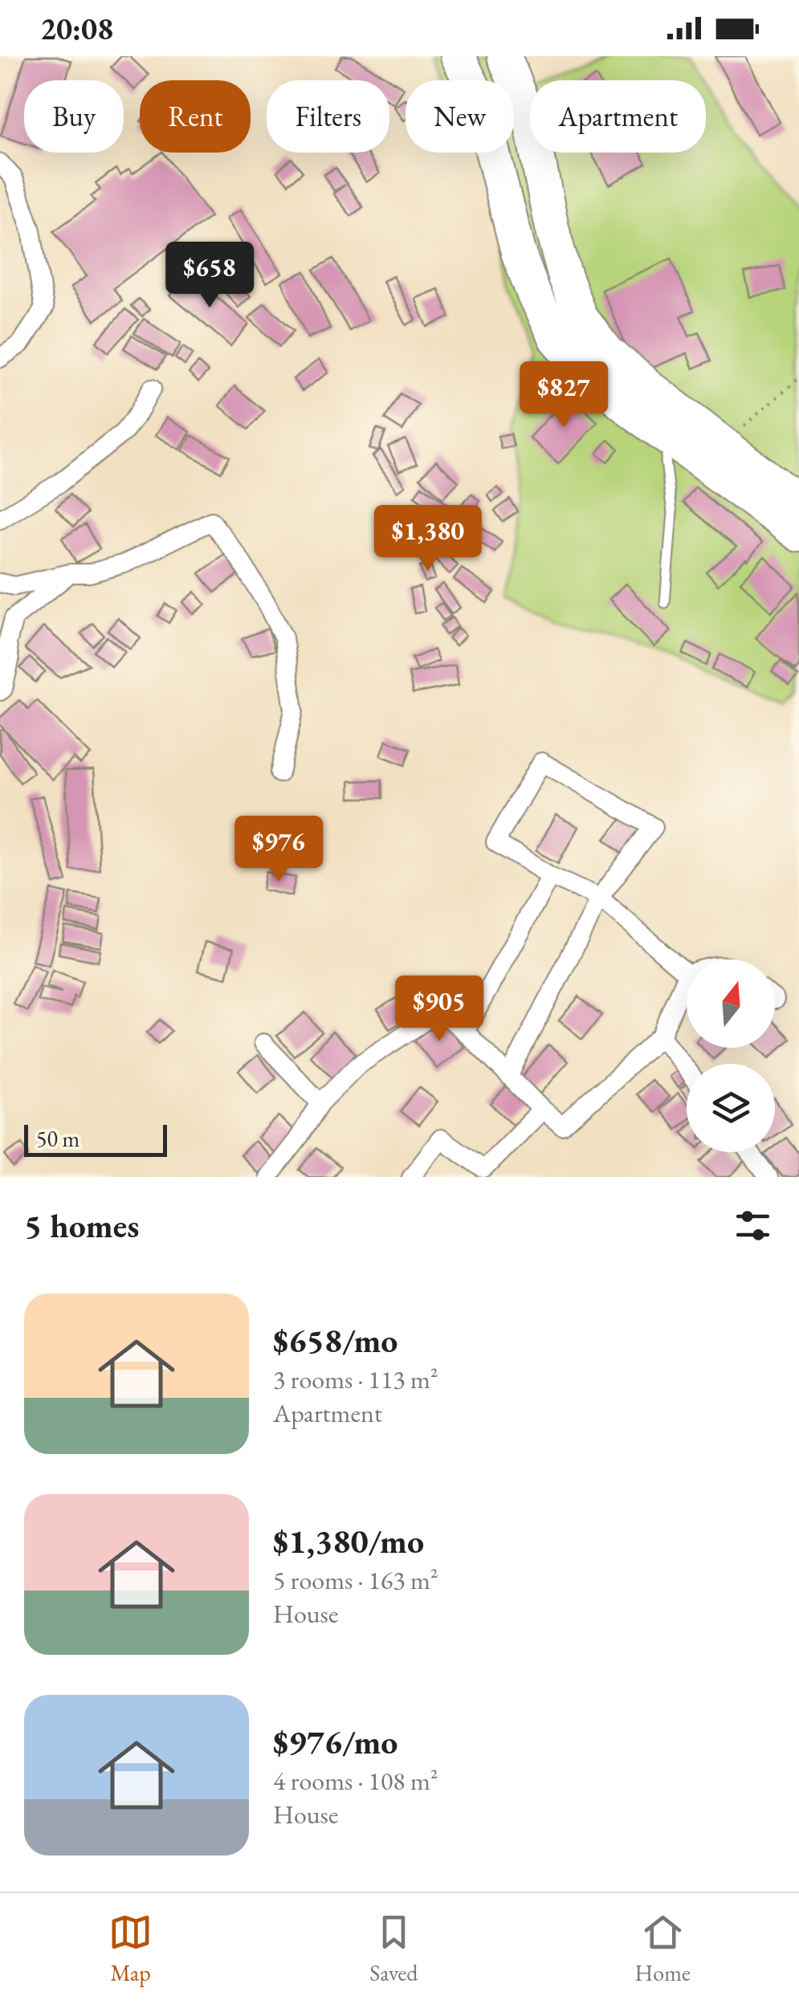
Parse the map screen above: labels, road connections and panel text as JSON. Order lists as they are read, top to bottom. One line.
{"scale_bar":"50 m","north":"top","page":{"status":"20:08","chip":["Buy","Rent","Filters","New","Apartment"],"price":["$658","$827","$1,380","$976","$905"],"scale":"50 m","heading":"5 homes","list":[{"name":"$658/mo","note":"3 rooms · 113 m² · Apartment"},{"name":"$1,380/mo","note":"5 rooms · 163 m² · House"},{"name":"$976/mo","note":"4 rooms · 108 m² · House"}],"tabs":["Map","Saved","Home"]}}
